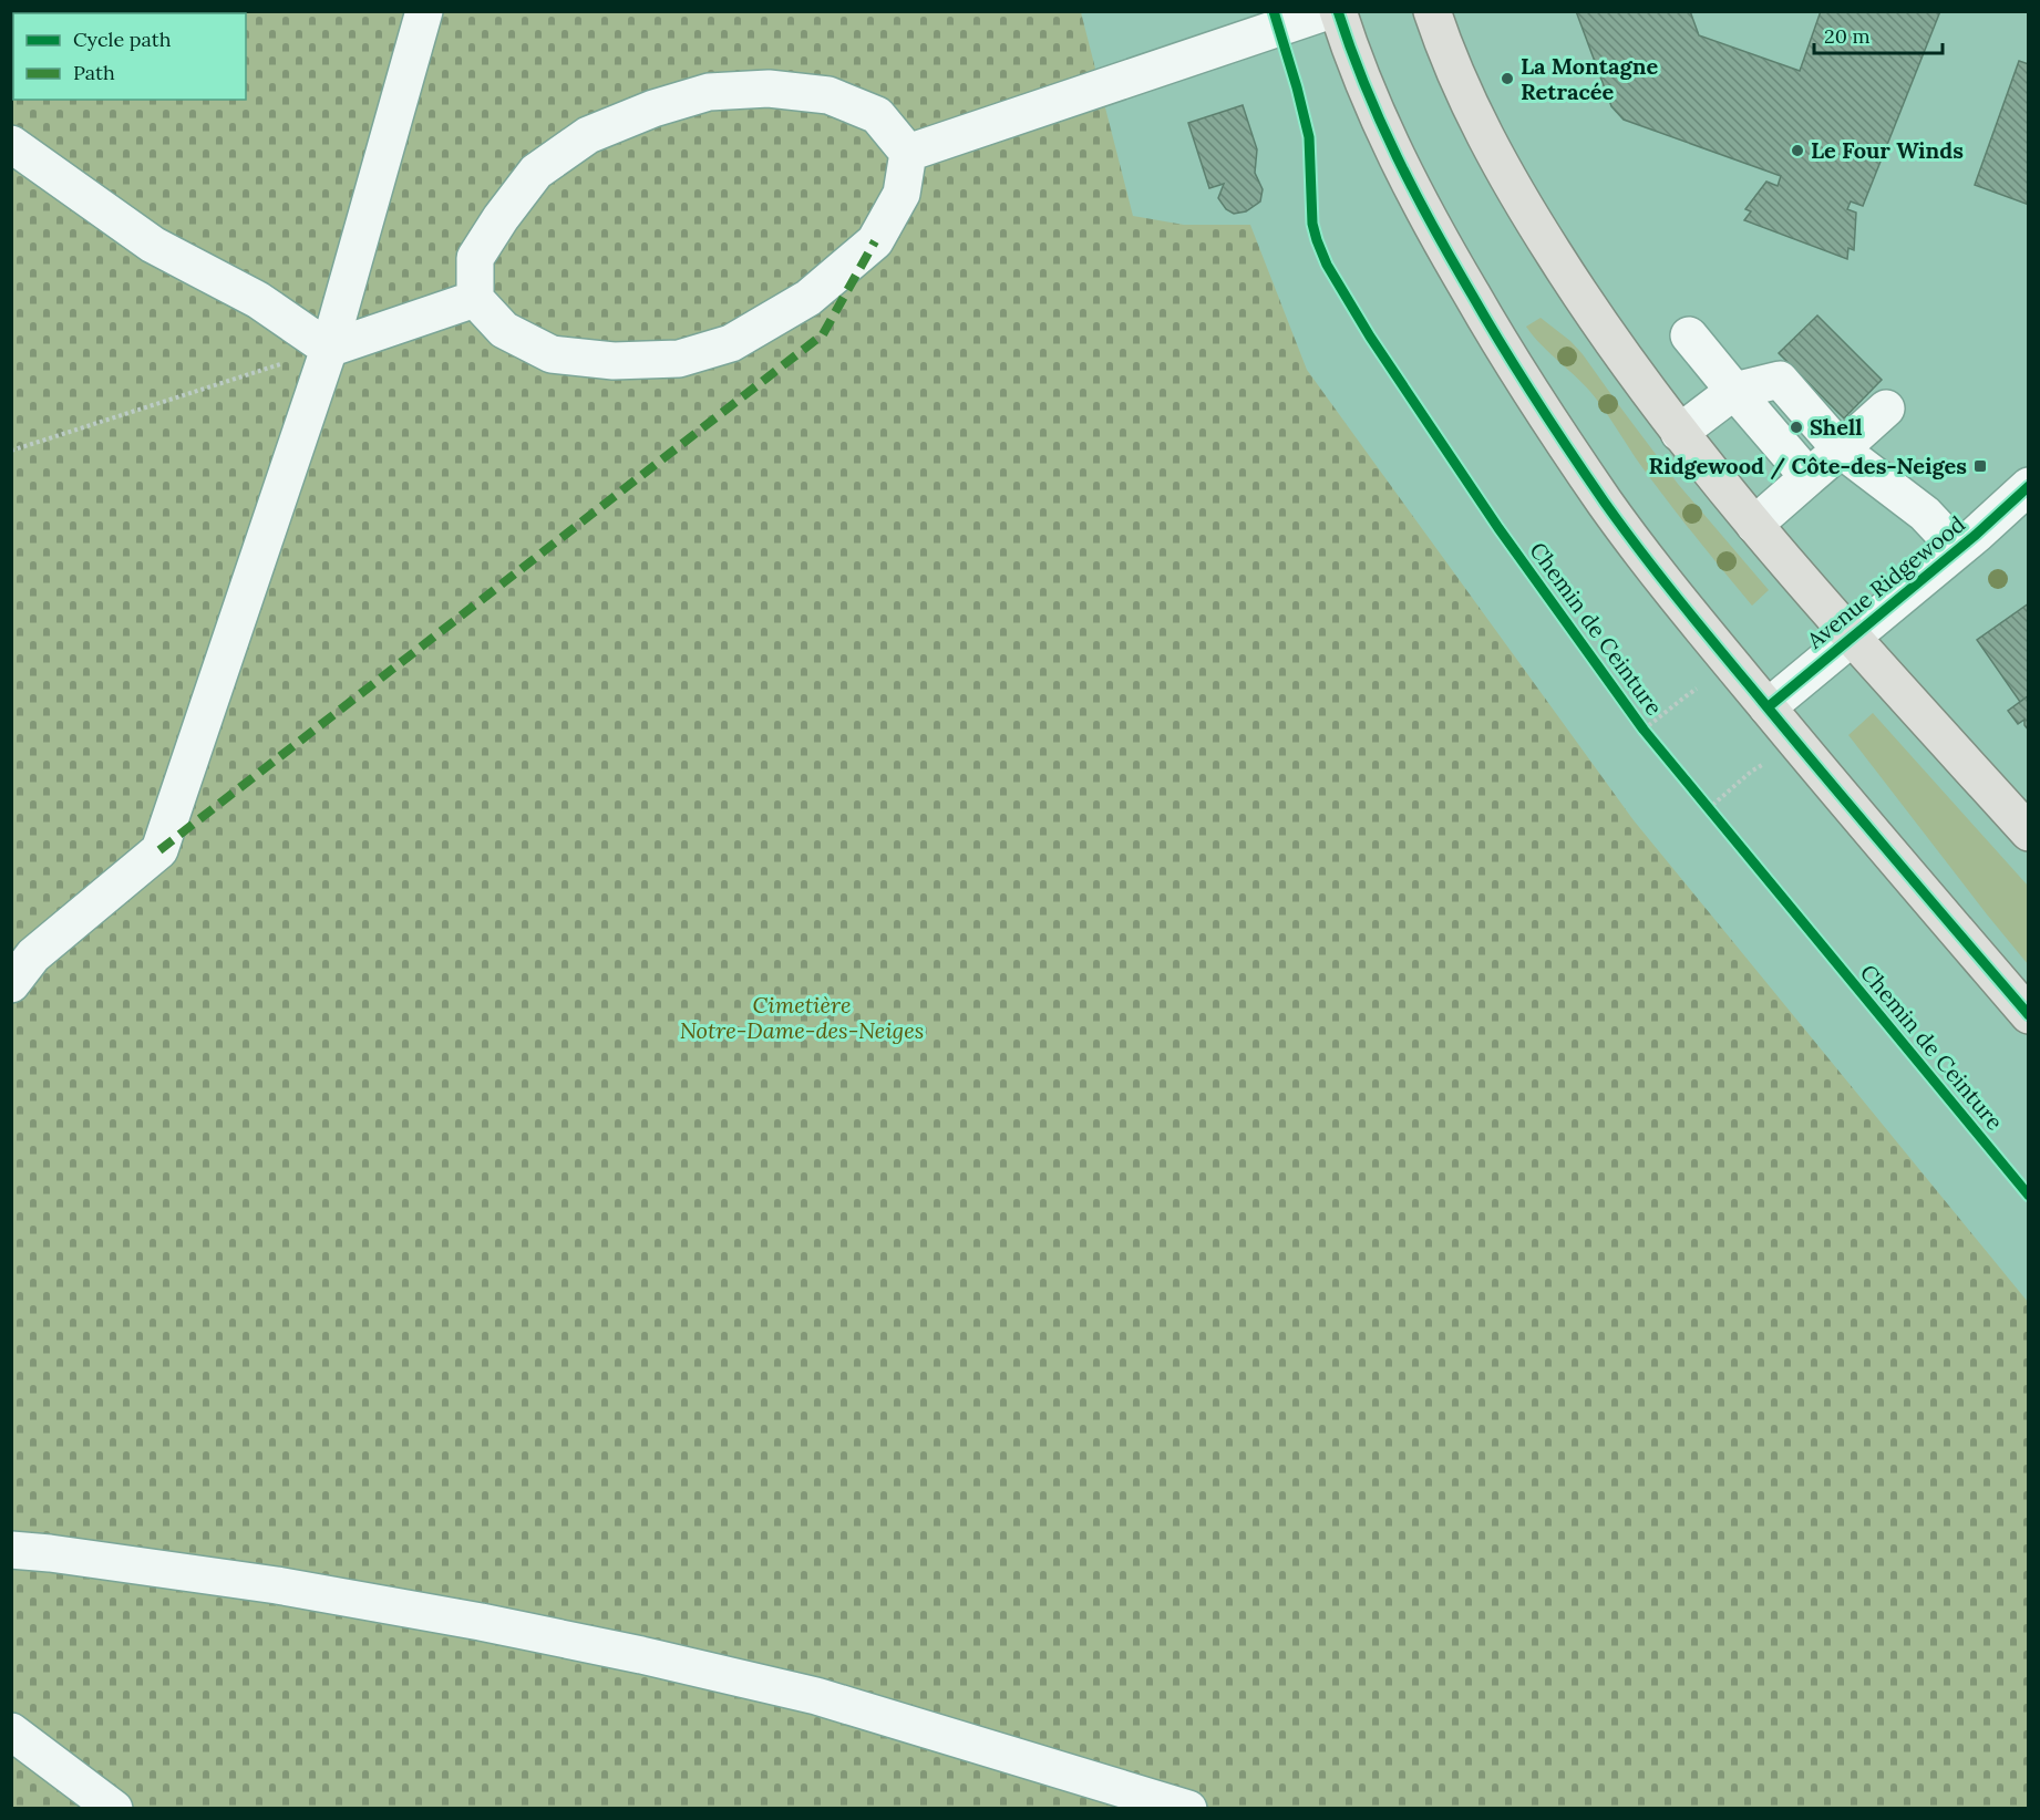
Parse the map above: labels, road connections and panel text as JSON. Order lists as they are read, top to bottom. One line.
{"streets":{"street":["Avenue Ridgewood"],"cycle path":["Chemin de Ceinture"]},"parks":["Cimetière Notre-Dame-des-Neiges"],"places":{"other":["La Montagne Retracée","Le Four Winds","Shell"],"transit":["Ridgewood / Côte-des-Neiges"]},"legend":["Cycle path","Path"],"scale_bar":"20 m"}
